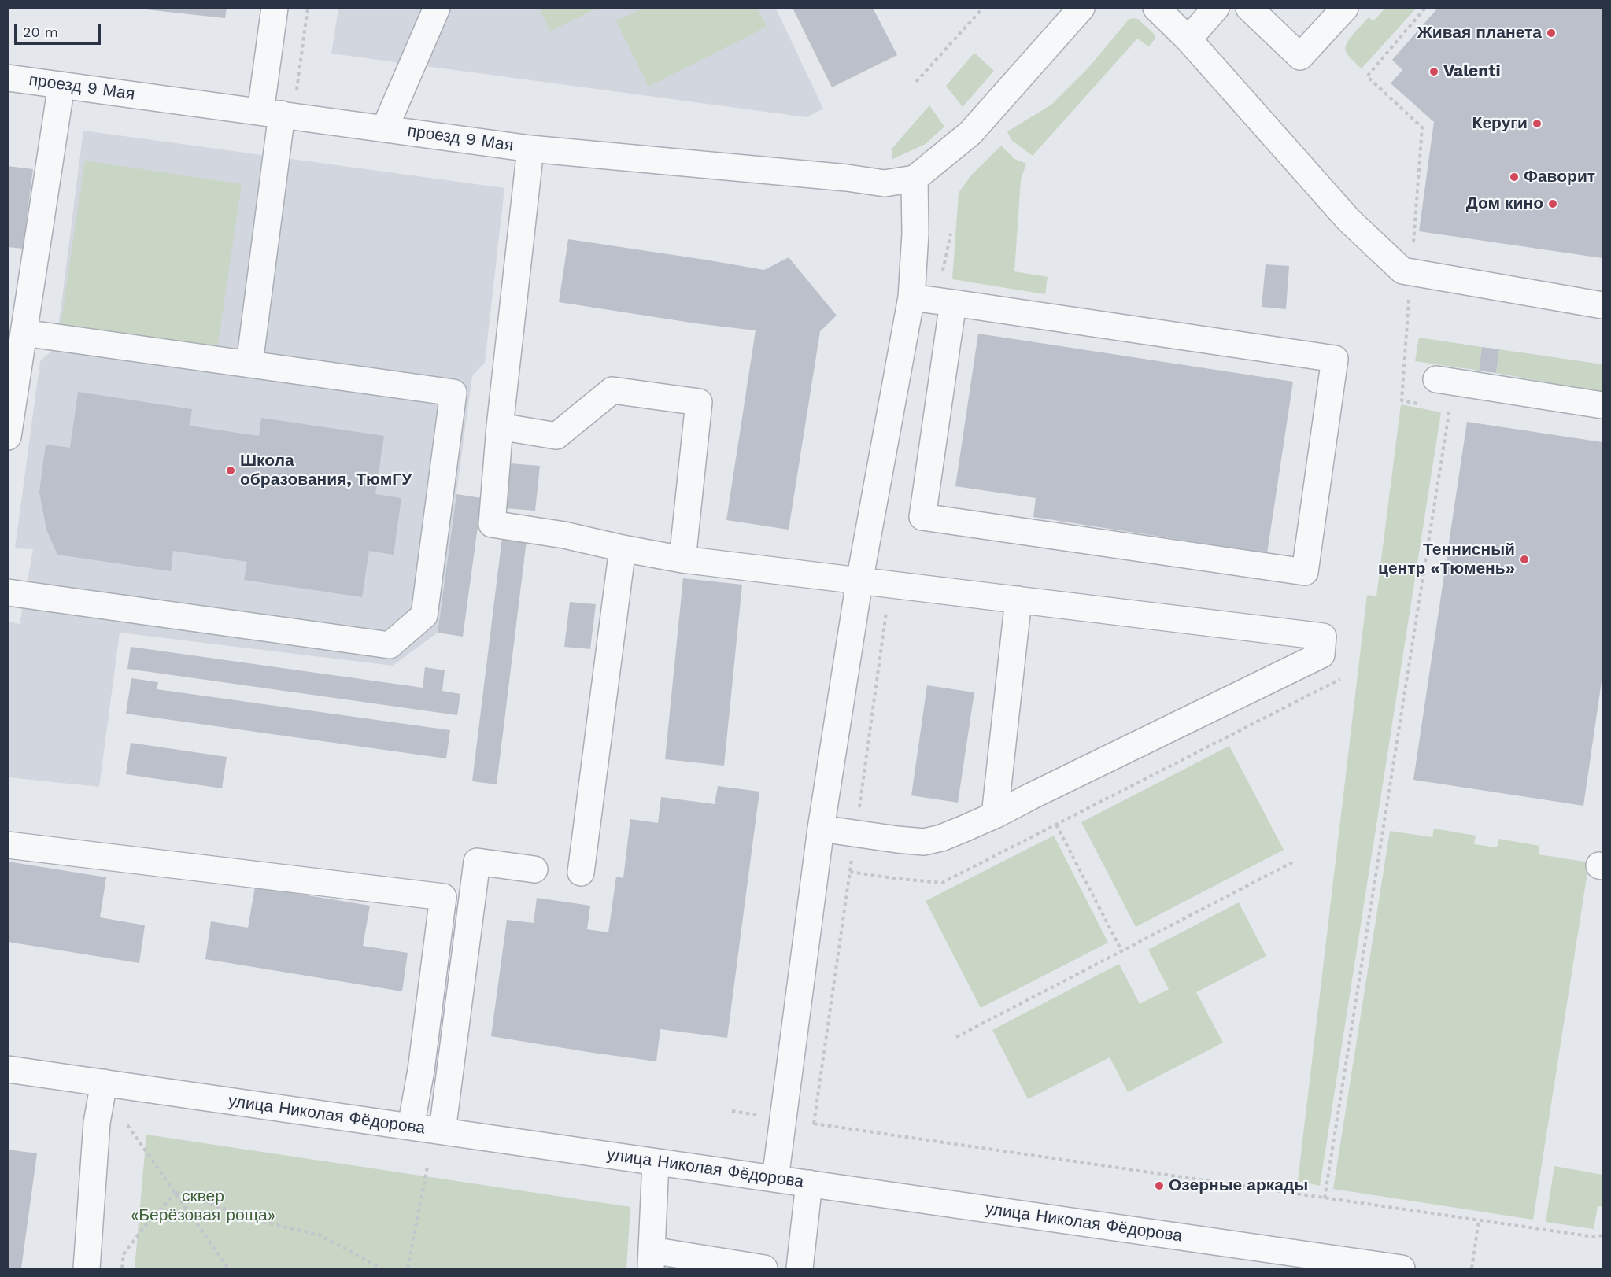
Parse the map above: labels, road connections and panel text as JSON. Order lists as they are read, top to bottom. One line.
{"streets":{"street":["проезд 9 Мая","улица Николая Фёдорова"]},"parks":["сквер «Берёзовая роща»"],"places":["Живая планета","Valenti","Керуги","Фаворит","Дом кино","Школа образования, ТюмГУ","Теннисный центр «Тюмень»","Озерные аркады"],"scale_bar":"20 m"}
